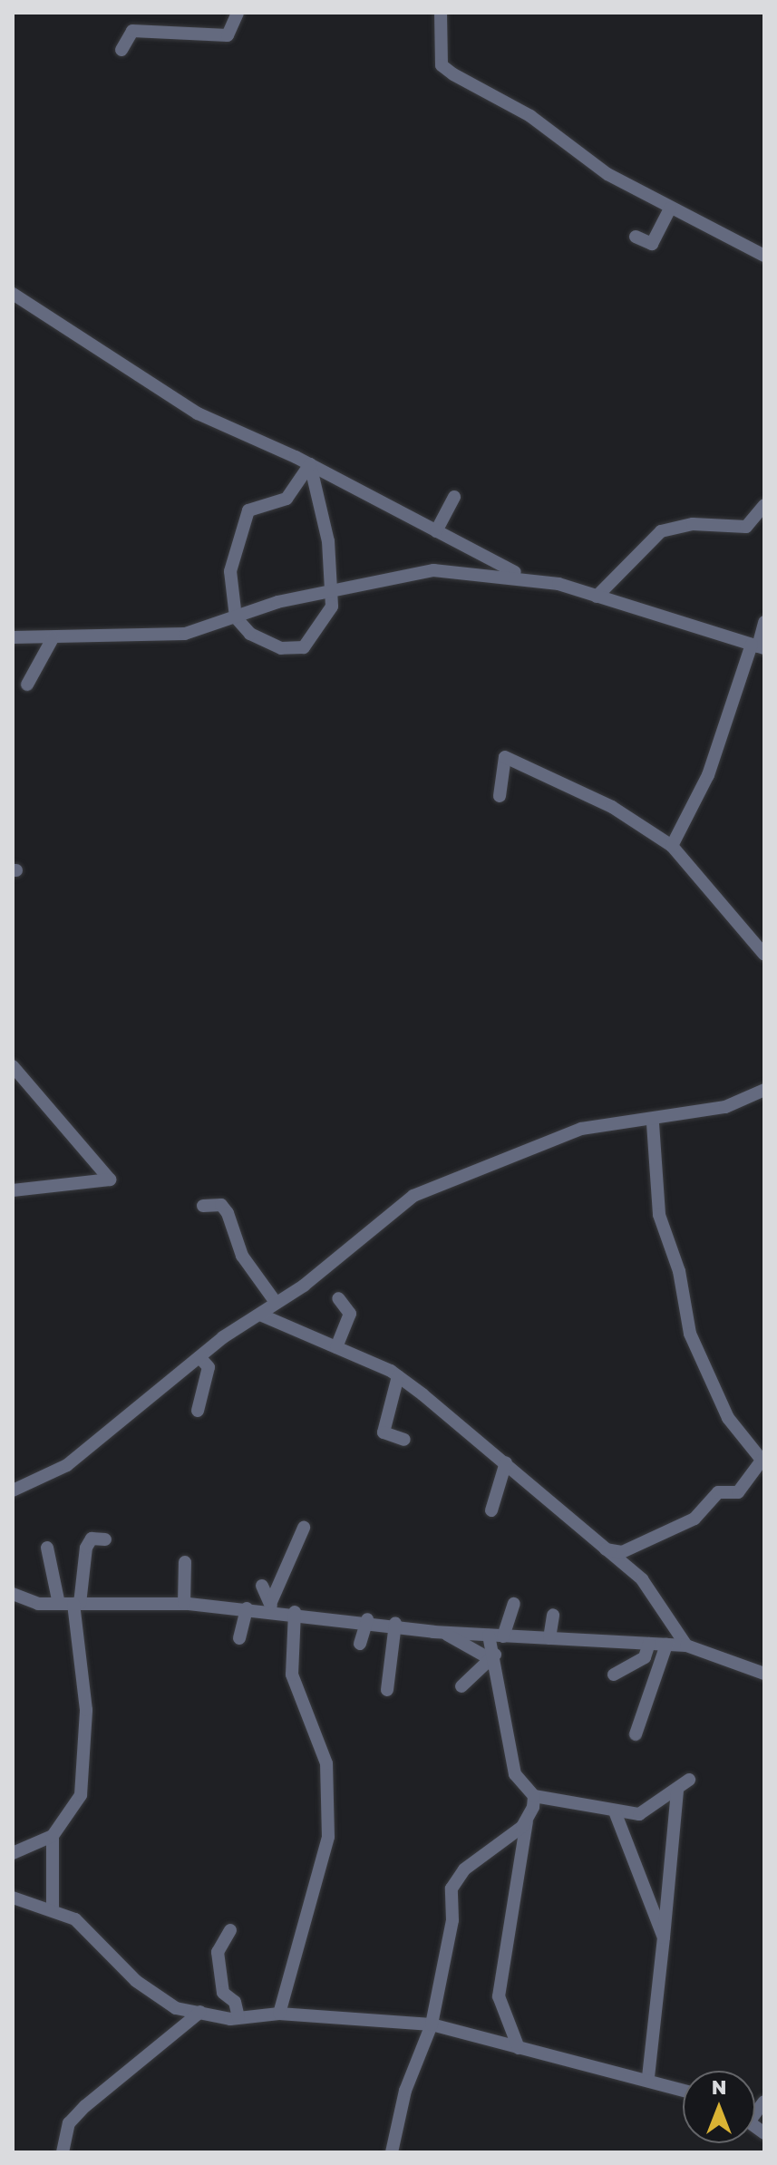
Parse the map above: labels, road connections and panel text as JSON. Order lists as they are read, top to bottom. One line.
{"north":"top"}
